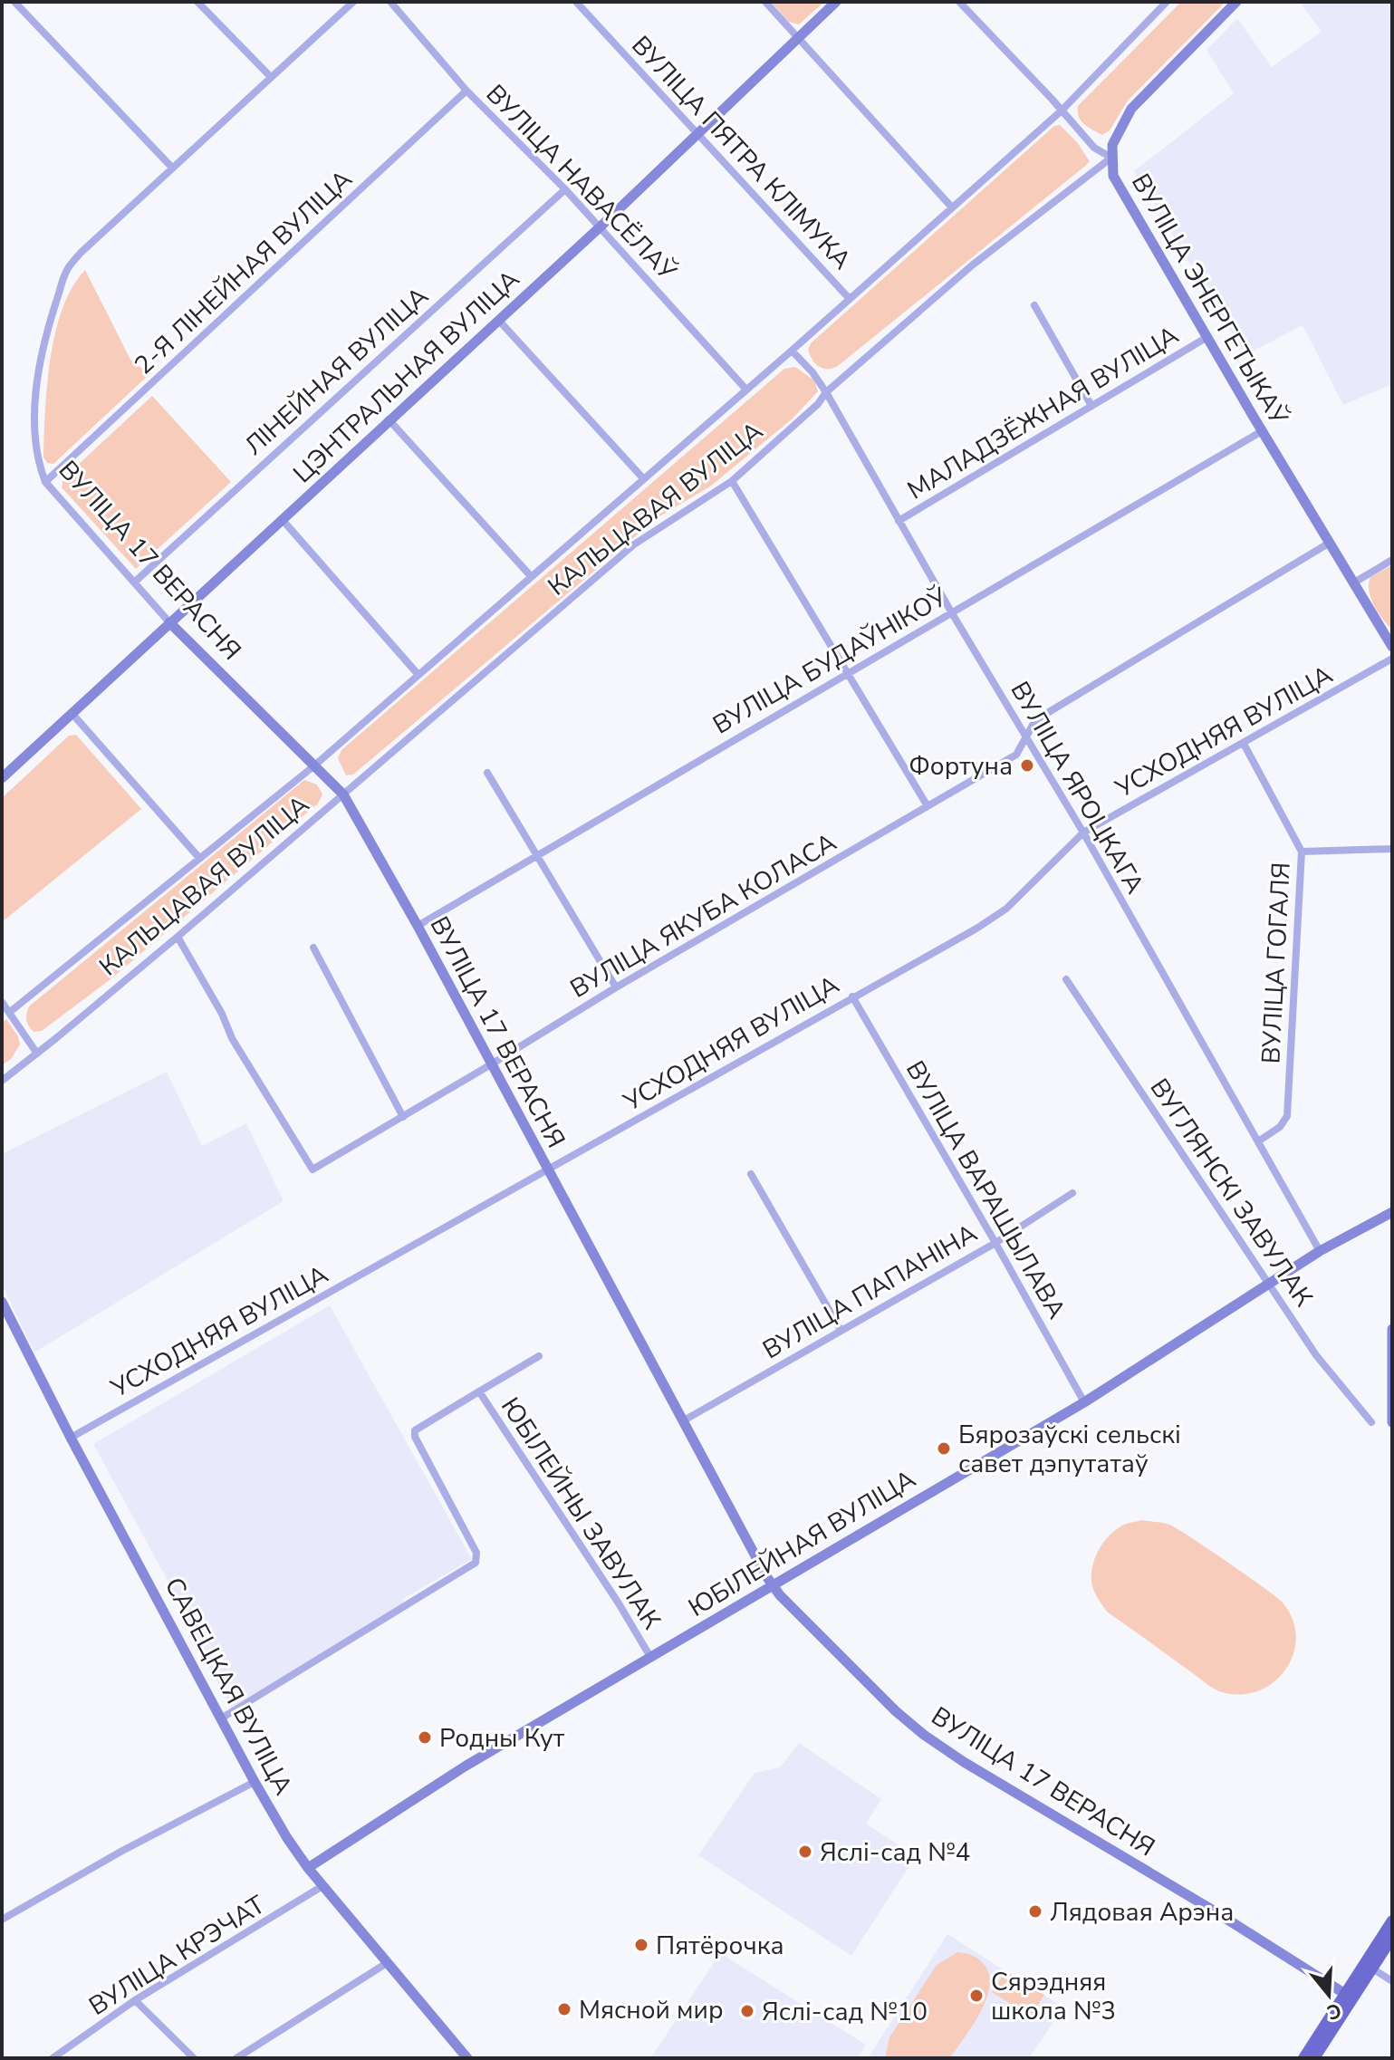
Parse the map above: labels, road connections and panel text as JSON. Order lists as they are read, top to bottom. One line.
{"streets":{"street":["ВУЛІЦА ПЯТРА КЛІМУКА","ВУЛІЦА НАВАСЁЛАЎ","2-Я ЛІНЕЙНАЯ ВУЛІЦА","ВУЛІЦА ЭНЕРГЕТЫКАЎ","ЛІНЕЙНАЯ ВУЛІЦА","ЦЭНТРАЛЬНАЯ ВУЛІЦА","МАЛАДЗЁЖНАЯ ВУЛІЦА","КАЛЬЦАВАЯ ВУЛІЦА","ВУЛІЦА 17 ВЕРАСНЯ","ВУЛІЦА БУДАЎНІКОЎ","УСХОДНЯЯ ВУЛІЦА","ВУЛІЦА ЯРОЦКАГА","ВУЛІЦА ЯКУБА КОЛАСА","ВУЛІЦА ГОГАЛЯ","ВУЛІЦА ВАРАШЫЛАВА","ВУГЛЯНСКІ ЗАВУЛАК","ВУЛІЦА ПАПАНІНА","ЮБІЛЕЙНЫ ЗАВУЛАК","ЮБІЛЕЙНАЯ ВУЛІЦА","САВЕЦКАЯ ВУЛІЦА","ВУЛІЦА КРЭЧАТ"]},"crossings":[["ВУЛІЦА ПЯТРА КЛІМУКА","ЦЭНТРАЛЬНАЯ ВУЛІЦА"],["ВУЛІЦА НАВАСЁЛАЎ","2-Я ЛІНЕЙНАЯ ВУЛІЦА"],["ВУЛІЦА НАВАСЁЛАЎ","ЛІНЕЙНАЯ ВУЛІЦА"],["ВУЛІЦА НАВАСЁЛАЎ","ЦЭНТРАЛЬНАЯ ВУЛІЦА"],["2-Я ЛІНЕЙНАЯ ВУЛІЦА","ВУЛІЦА 17 ВЕРАСНЯ"],["ВУЛІЦА ЭНЕРГЕТЫКАЎ","МАЛАДЗЁЖНАЯ ВУЛІЦА"],["ВУЛІЦА ЭНЕРГЕТЫКАЎ","КАЛЬЦАВАЯ ВУЛІЦА"],["ВУЛІЦА ЭНЕРГЕТЫКАЎ","ВУЛІЦА БУДАЎНІКОЎ"],["ВУЛІЦА ЭНЕРГЕТЫКАЎ","ВУЛІЦА ЯКУБА КОЛАСА"],["ЛІНЕЙНАЯ ВУЛІЦА","ВУЛІЦА 17 ВЕРАСНЯ"],["ЦЭНТРАЛЬНАЯ ВУЛІЦА","ВУЛІЦА 17 ВЕРАСНЯ"],["МАЛАДЗЁЖНАЯ ВУЛІЦА","ВУЛІЦА ЯРОЦКАГА"],["КАЛЬЦАВАЯ ВУЛІЦА","ВУЛІЦА 17 ВЕРАСНЯ"],["КАЛЬЦАВАЯ ВУЛІЦА","ВУЛІЦА ЯРОЦКАГА"],["КАЛЬЦАВАЯ ВУЛІЦА","ВУЛІЦА ЯКУБА КОЛАСА"],["ВУЛІЦА 17 ВЕРАСНЯ","ВУЛІЦА БУДАЎНІКОЎ"],["ВУЛІЦА 17 ВЕРАСНЯ","УСХОДНЯЯ ВУЛІЦА"],["ВУЛІЦА 17 ВЕРАСНЯ","ВУЛІЦА ЯКУБА КОЛАСА"],["ВУЛІЦА 17 ВЕРАСНЯ","ВУЛІЦА ПАПАНІНА"],["ВУЛІЦА 17 ВЕРАСНЯ","ЮБІЛЕЙНАЯ ВУЛІЦА"],["ВУЛІЦА БУДАЎНІКОЎ","ВУЛІЦА ЯРОЦКАГА"],["УСХОДНЯЯ ВУЛІЦА","ВУЛІЦА ЯРОЦКАГА"],["УСХОДНЯЯ ВУЛІЦА","ВУЛІЦА ГОГАЛЯ"],["УСХОДНЯЯ ВУЛІЦА","ВУЛІЦА ВАРАШЫЛАВА"],["УСХОДНЯЯ ВУЛІЦА","САВЕЦКАЯ ВУЛІЦА"],["ВУЛІЦА ЯРОЦКАГА","ВУЛІЦА ЯКУБА КОЛАСА"],["ВУЛІЦА ЯРОЦКАГА","ВУЛІЦА ГОГАЛЯ"],["ВУЛІЦА ЯРОЦКАГА","ЮБІЛЕЙНАЯ ВУЛІЦА"],["ВУЛІЦА ВАРАШЫЛАВА","ВУЛІЦА ПАПАНІНА"],["ВУЛІЦА ВАРАШЫЛАВА","ЮБІЛЕЙНАЯ ВУЛІЦА"],["ВУГЛЯНСКІ ЗАВУЛАК","ЮБІЛЕЙНАЯ ВУЛІЦА"],["ЮБІЛЕЙНЫ ЗАВУЛАК","ЮБІЛЕЙНАЯ ВУЛІЦА"],["ЮБІЛЕЙНЫ ЗАВУЛАК","САВЕЦКАЯ ВУЛІЦА"],["ЮБІЛЕЙНАЯ ВУЛІЦА","САВЕЦКАЯ ВУЛІЦА"],["САВЕЦКАЯ ВУЛІЦА","ВУЛІЦА КРЭЧАТ"]],"places":["Фортуна","Бярозаўскі сельскі савет дэпутатаў","Родны Кут","Яслі-сад №4","Лядовая Арэна","Пятёрочка","Сярэдняя школа №3","Мясной мир","Яслі-сад №10"],"north":"bottom"}
